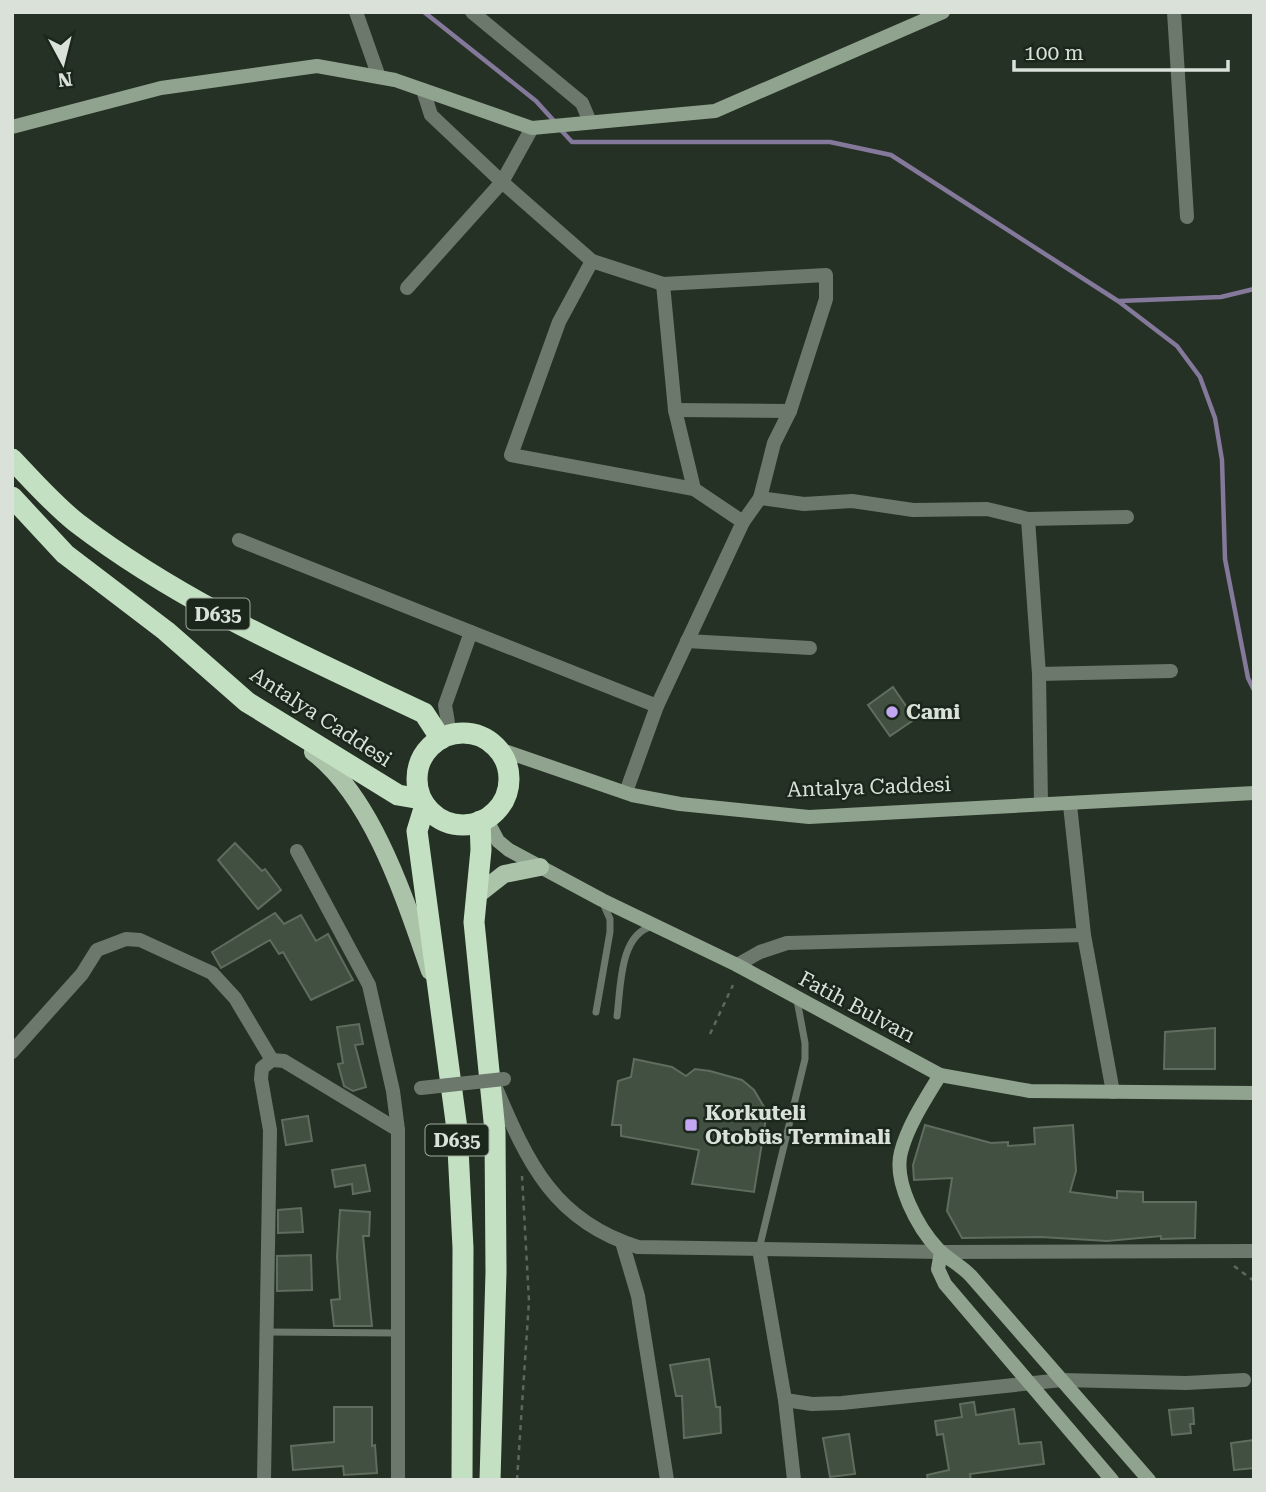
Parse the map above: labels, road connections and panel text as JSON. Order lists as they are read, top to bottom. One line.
{"streets":{"highway":["D635","Antalya Caddesi"],"street":["Fatih Bulvarı"]},"crossings":[["D635","Antalya Caddesi"],["D635","Fatih Bulvarı"],["Antalya Caddesi","Fatih Bulvarı"]],"places":{"other":["Cami"],"transit":["Korkuteli Otobüs Terminali"]},"scale_bar":"100 m","north":"bottom"}
